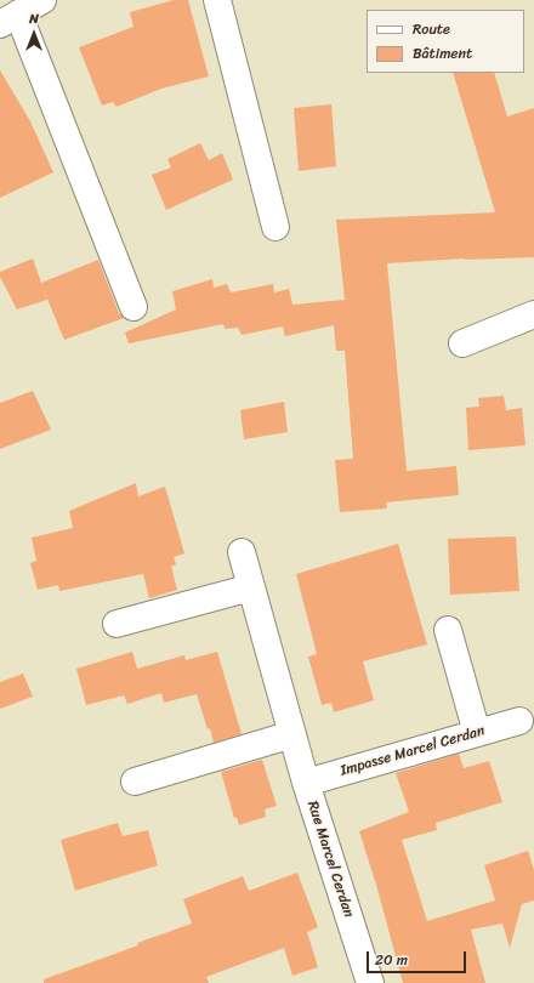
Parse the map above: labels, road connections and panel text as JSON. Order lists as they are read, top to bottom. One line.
{"streets":{"street":["Impasse Marcel Cerdan","Rue Marcel Cerdan"]},"crossings":[["Impasse Marcel Cerdan","Rue Marcel Cerdan"]],"legend":["Route","Bâtiment"],"scale_bar":"20 m","north":"top"}
